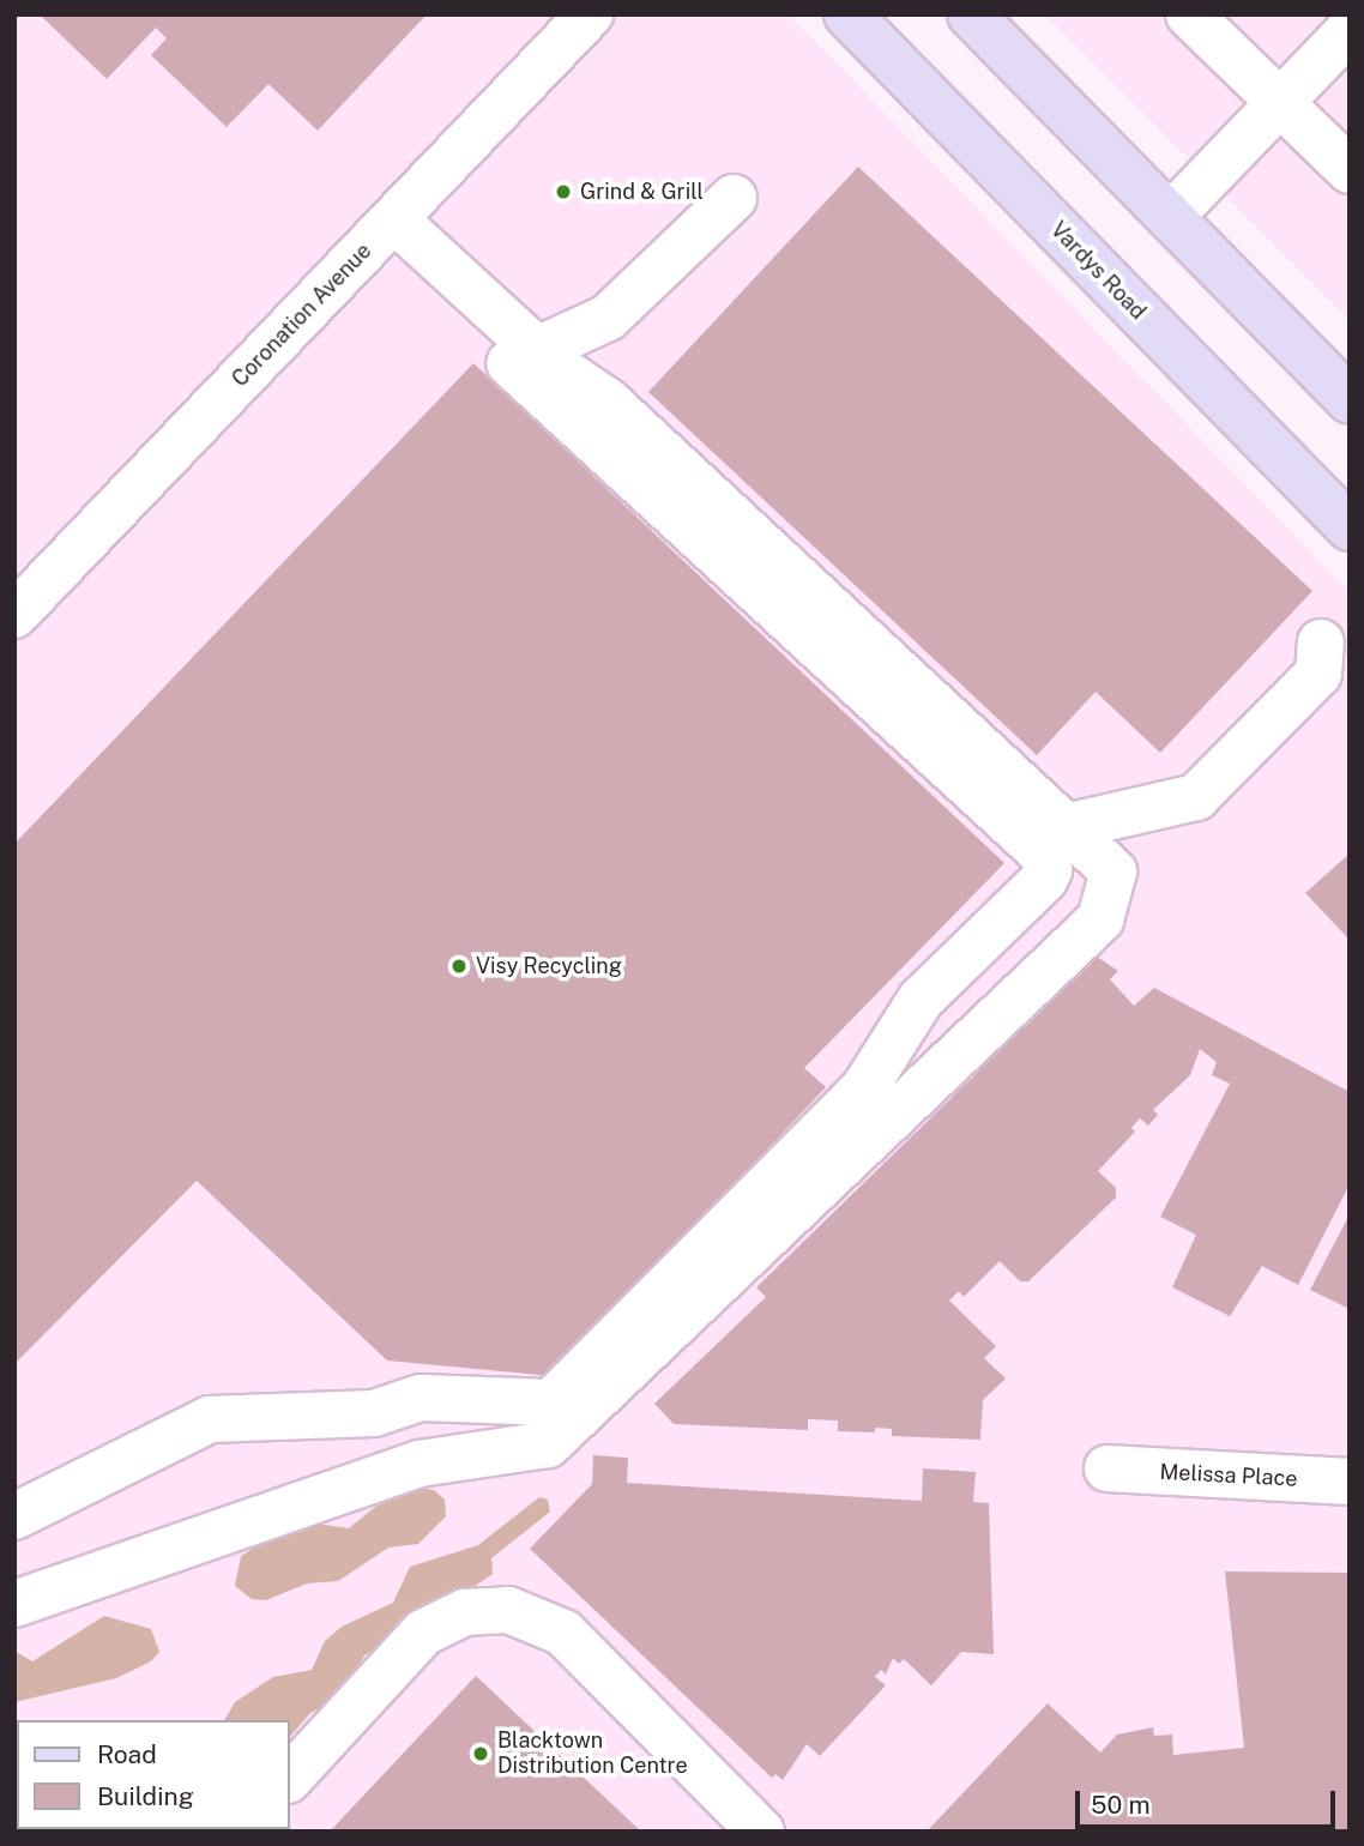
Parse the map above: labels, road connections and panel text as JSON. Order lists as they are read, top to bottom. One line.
{"streets":{"main road":["Vardys Road"],"street":["Coronation Avenue","Melissa Place"]},"places":["Grind & Grill","Visy Recycling","Blacktown Distribution Centre"],"legend":["Road","Building"],"scale_bar":"50 m"}
